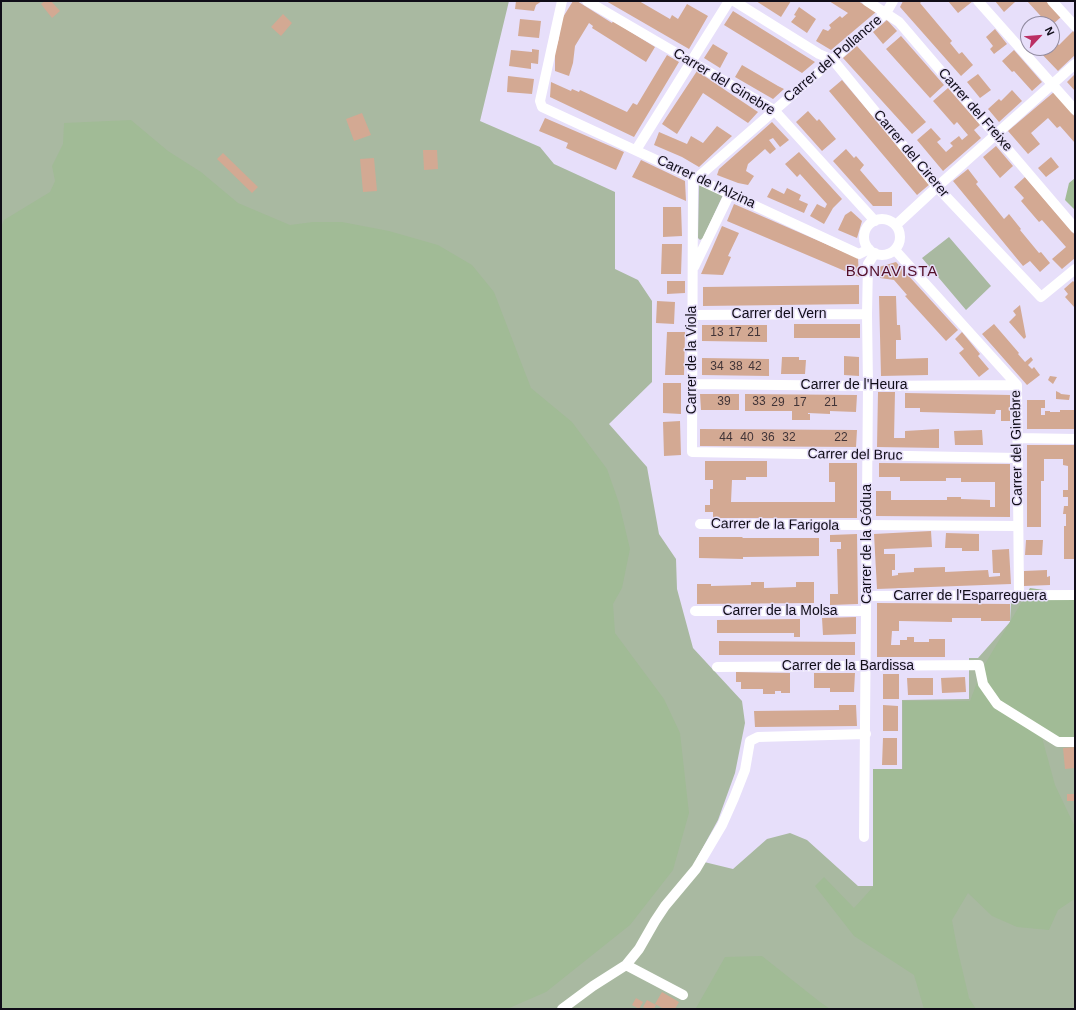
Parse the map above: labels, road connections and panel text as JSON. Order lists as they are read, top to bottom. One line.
{"streets":{"street":["Carrer del Pollancre","Carrer del Ginebre","Carrer del Freixe","Carrer del Cirerer","Carrer de l'Alzina","Carrer del Vern","Carrer de la Viola","Carrer de l'Heura","Carrer del Bruc","Carrer de la Farigola","Carrer de la Gódua","Carrer de l'Esparreguera","Carrer de la Molsa","Carrer de la Bardissa"]},"crossings":[["Carrer del Pollancre","Carrer del Ginebre"],["Carrer del Pollancre","Carrer del Freixe"],["Carrer del Pollancre","Carrer del Cirerer"],["Carrer del Pollancre","Carrer de l'Alzina"],["Carrer del Pollancre","Carrer de la Viola"],["Carrer del Ginebre","Carrer de l'Alzina"],["Carrer del Ginebre","Carrer de l'Heura"],["Carrer del Ginebre","Carrer del Bruc"],["Carrer del Ginebre","Carrer de la Farigola"],["Carrer del Ginebre","Carrer de la Gódua"],["Carrer del Ginebre","Carrer de l'Esparreguera"],["Carrer de l'Alzina","Carrer de la Viola"],["Carrer de l'Alzina","Carrer de la Gódua"],["Carrer del Vern","Carrer de la Viola"],["Carrer del Vern","Carrer de la Gódua"],["Carrer de la Viola","Carrer de l'Heura"],["Carrer de la Viola","Carrer del Bruc"],["Carrer de l'Heura","Carrer de la Gódua"],["Carrer del Bruc","Carrer de la Gódua"],["Carrer de la Farigola","Carrer de la Gódua"],["Carrer de la Gódua","Carrer de l'Esparreguera"],["Carrer de la Gódua","Carrer de la Molsa"],["Carrer de la Gódua","Carrer de la Bardissa"]],"districts":["BONAVISTA"],"house_numbers":["13","17","21","34","38","42","39","33","29","17","21","44","40","36","32","22"],"north":"top right"}
